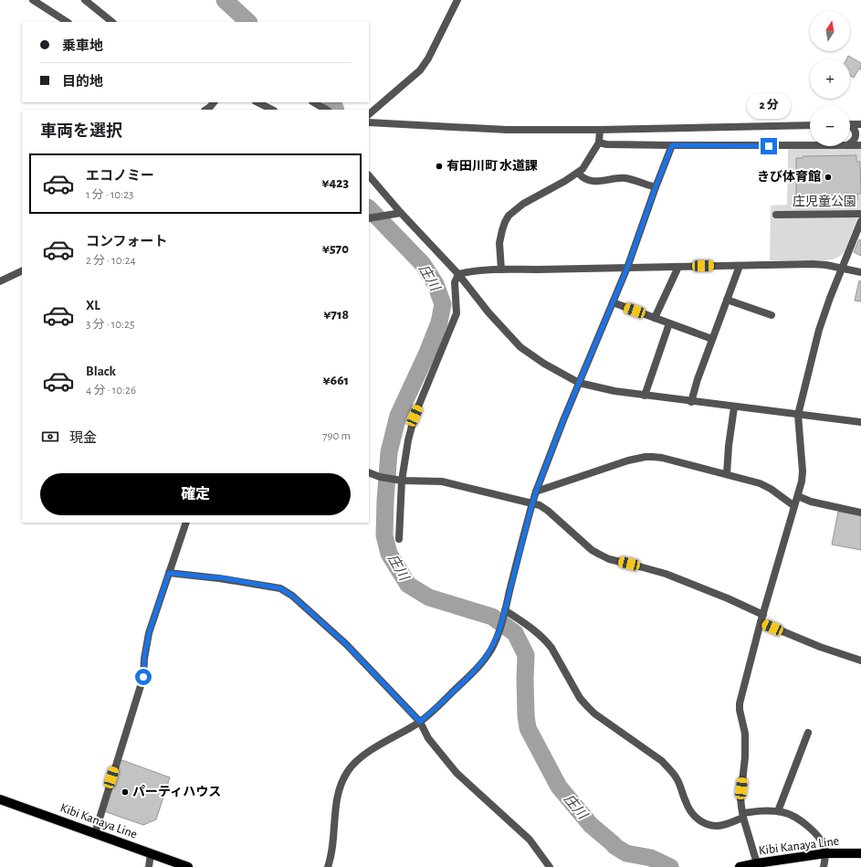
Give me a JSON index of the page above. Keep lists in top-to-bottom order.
{
  "streets": {
    "main road": ["Kibi Kanaya Line"]
  },
  "water": ["庄川"],
  "parks": ["庄児童公園"],
  "places": ["有田川町 水道課", "きび体育館", "パーティハウス"],
  "north": "top",
  "page": {
    "map_buttons": ["+", "−"],
    "banner": ["乗車地", "目的地"],
    "bubble": "2 分",
    "heading": "車両を選択",
    "list": [
      {
        "name": "エコノミー",
        "note": "1 分 · 10:23",
        "value": "¥423"
      },
      {
        "name": "コンフォート",
        "note": "2 分 · 10:24",
        "value": "¥570"
      },
      {
        "name": "XL",
        "note": "3 分 · 10:25",
        "value": "¥718"
      },
      {
        "name": "Black",
        "note": "4 分 · 10:26",
        "value": "¥661"
      }
    ],
    "pay": ["現金", "790 m"],
    "buttons": "確定"
  }
}
